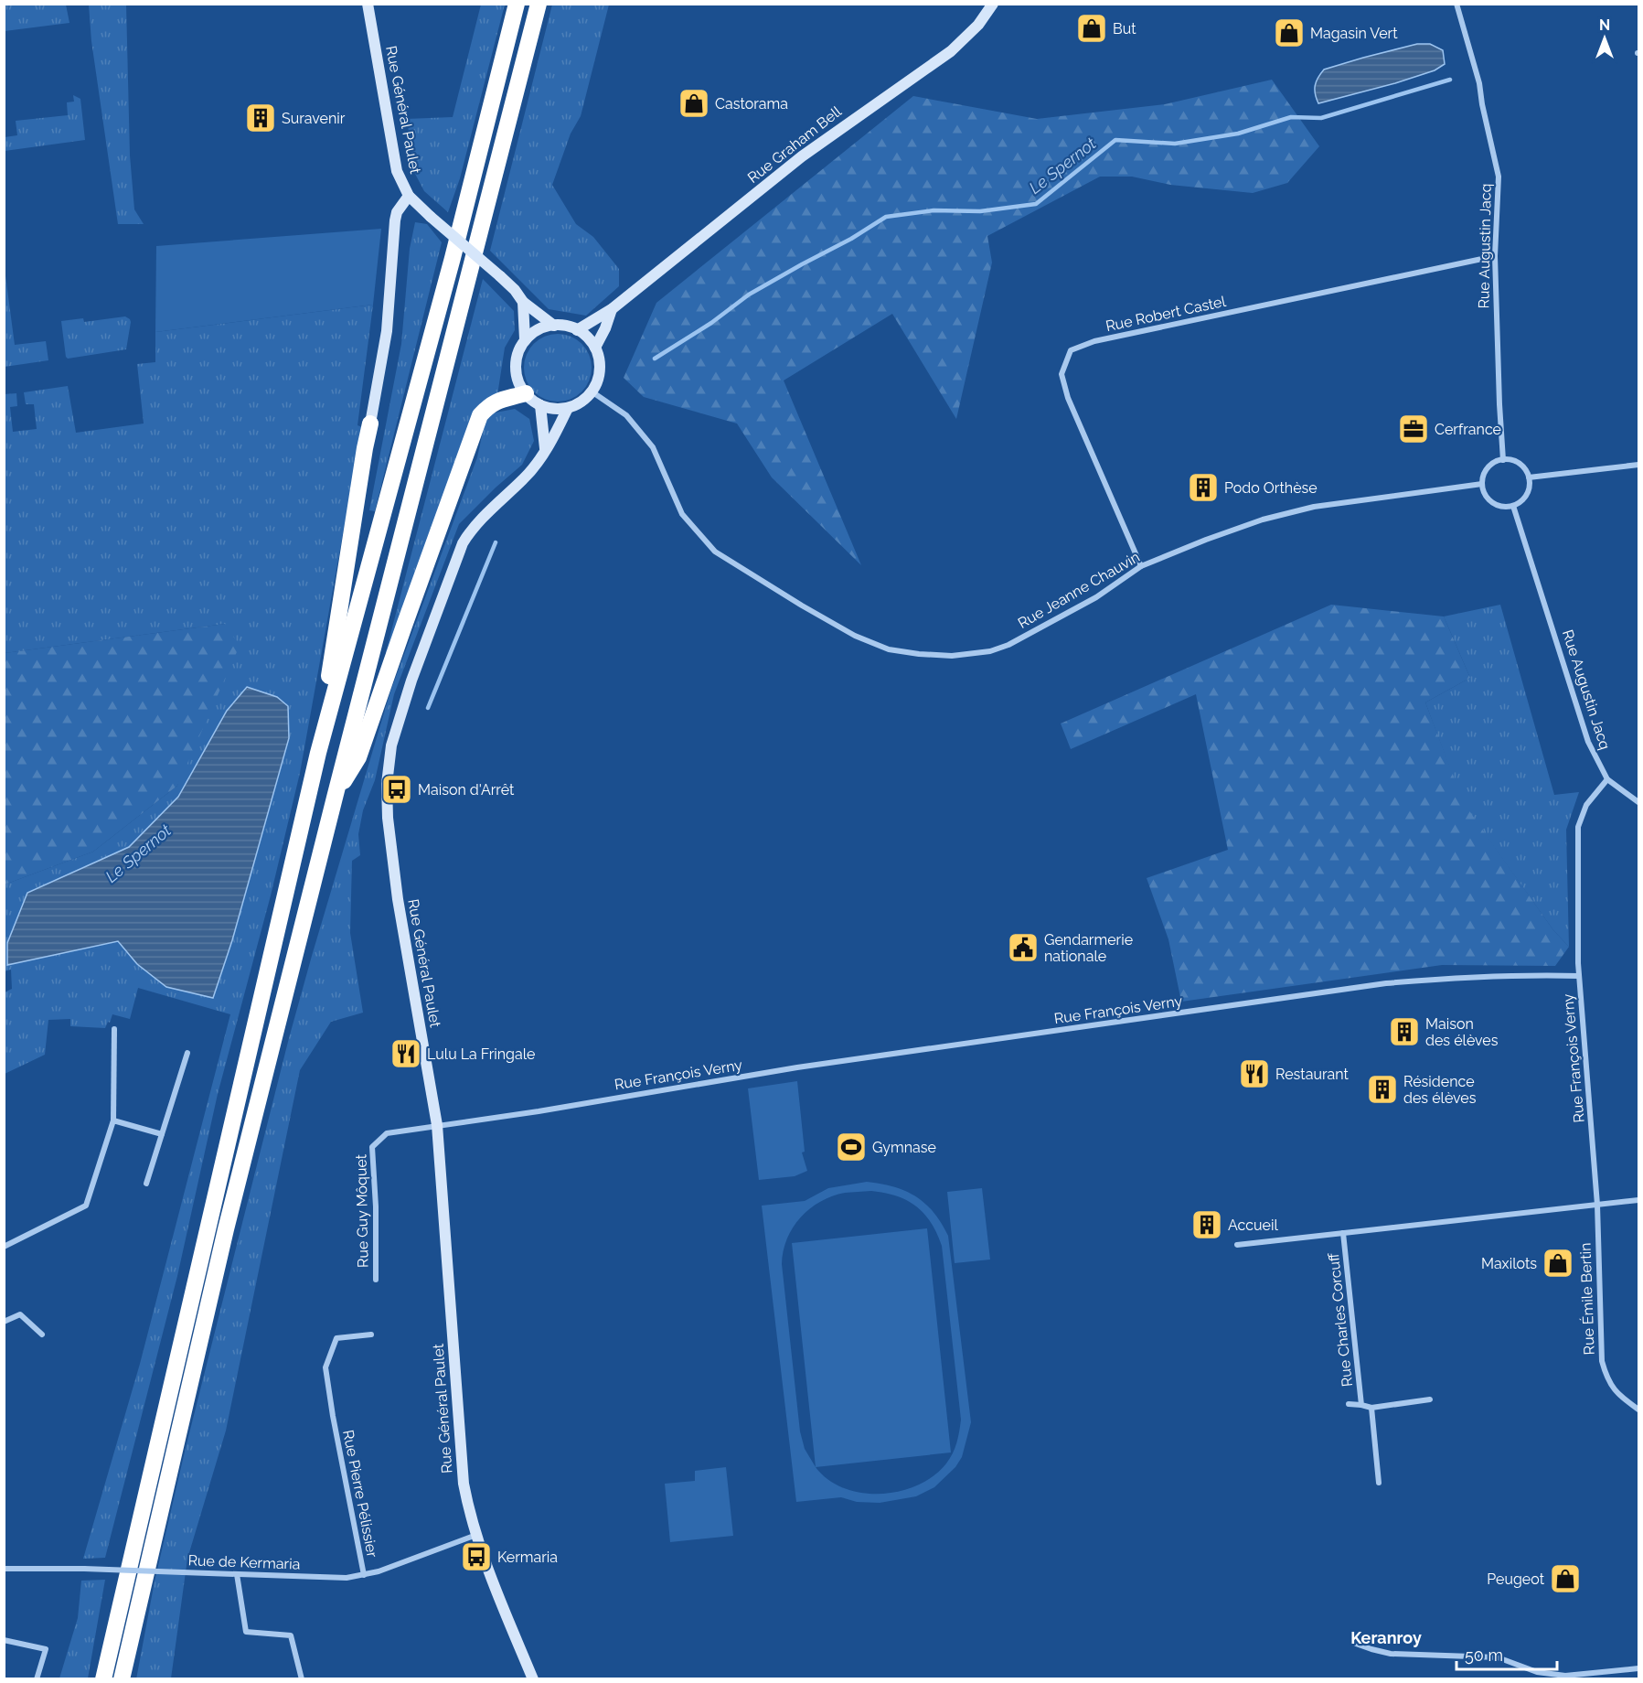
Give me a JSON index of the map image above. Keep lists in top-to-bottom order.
{
  "streets": {
    "street": [
      "Rue Général Paulet",
      "Rue Graham Bell",
      "Rue Augustin Jacq",
      "Rue Robert Castel",
      "Rue Jeanne Chauvin",
      "Rue François Verny",
      "Rue Guy Môquet",
      "Rue Émile Bertin",
      "Rue Charles Corcuff",
      "Rue Pierre Pélissier",
      "Rue de Kermaria"
    ]
  },
  "crossings": [
    ["Rue Général Paulet", "Rue Graham Bell"],
    ["Rue Général Paulet", "Rue Jeanne Chauvin"],
    ["Rue Général Paulet", "Rue François Verny"],
    ["Rue Général Paulet", "Rue Guy Môquet"],
    ["Rue Général Paulet", "Rue de Kermaria"],
    ["Rue Graham Bell", "Rue Jeanne Chauvin"],
    ["Rue Augustin Jacq", "Rue Robert Castel"],
    ["Rue Augustin Jacq", "Rue Jeanne Chauvin"],
    ["Rue Robert Castel", "Rue Jeanne Chauvin"],
    ["Rue François Verny", "Rue Guy Môquet"],
    ["Rue François Verny", "Rue Émile Bertin"],
    ["Rue Pierre Pélissier", "Rue de Kermaria"]
  ],
  "districts": ["Keranroy"],
  "water": ["Le Spernot"],
  "places": {
    "shop": [
      "But",
      "Magasin Vert",
      "Castorama",
      "Maxilots",
      "Peugeot"
    ],
    "building": [
      "Suravenir",
      "Podo Orthèse",
      "Maison des élèves",
      "Résidence des élèves",
      "Accueil"
    ],
    "office": ["Cerfrance"],
    "bus stop": ["Maison d'Arrêt", "Kermaria"],
    "public building": ["Gendarmerie nationale"],
    "restaurant": ["Lulu La Fringale", "Restaurant"],
    "sports": ["Gymnase"]
  },
  "scale_bar": "50 m",
  "north": "top"
}
